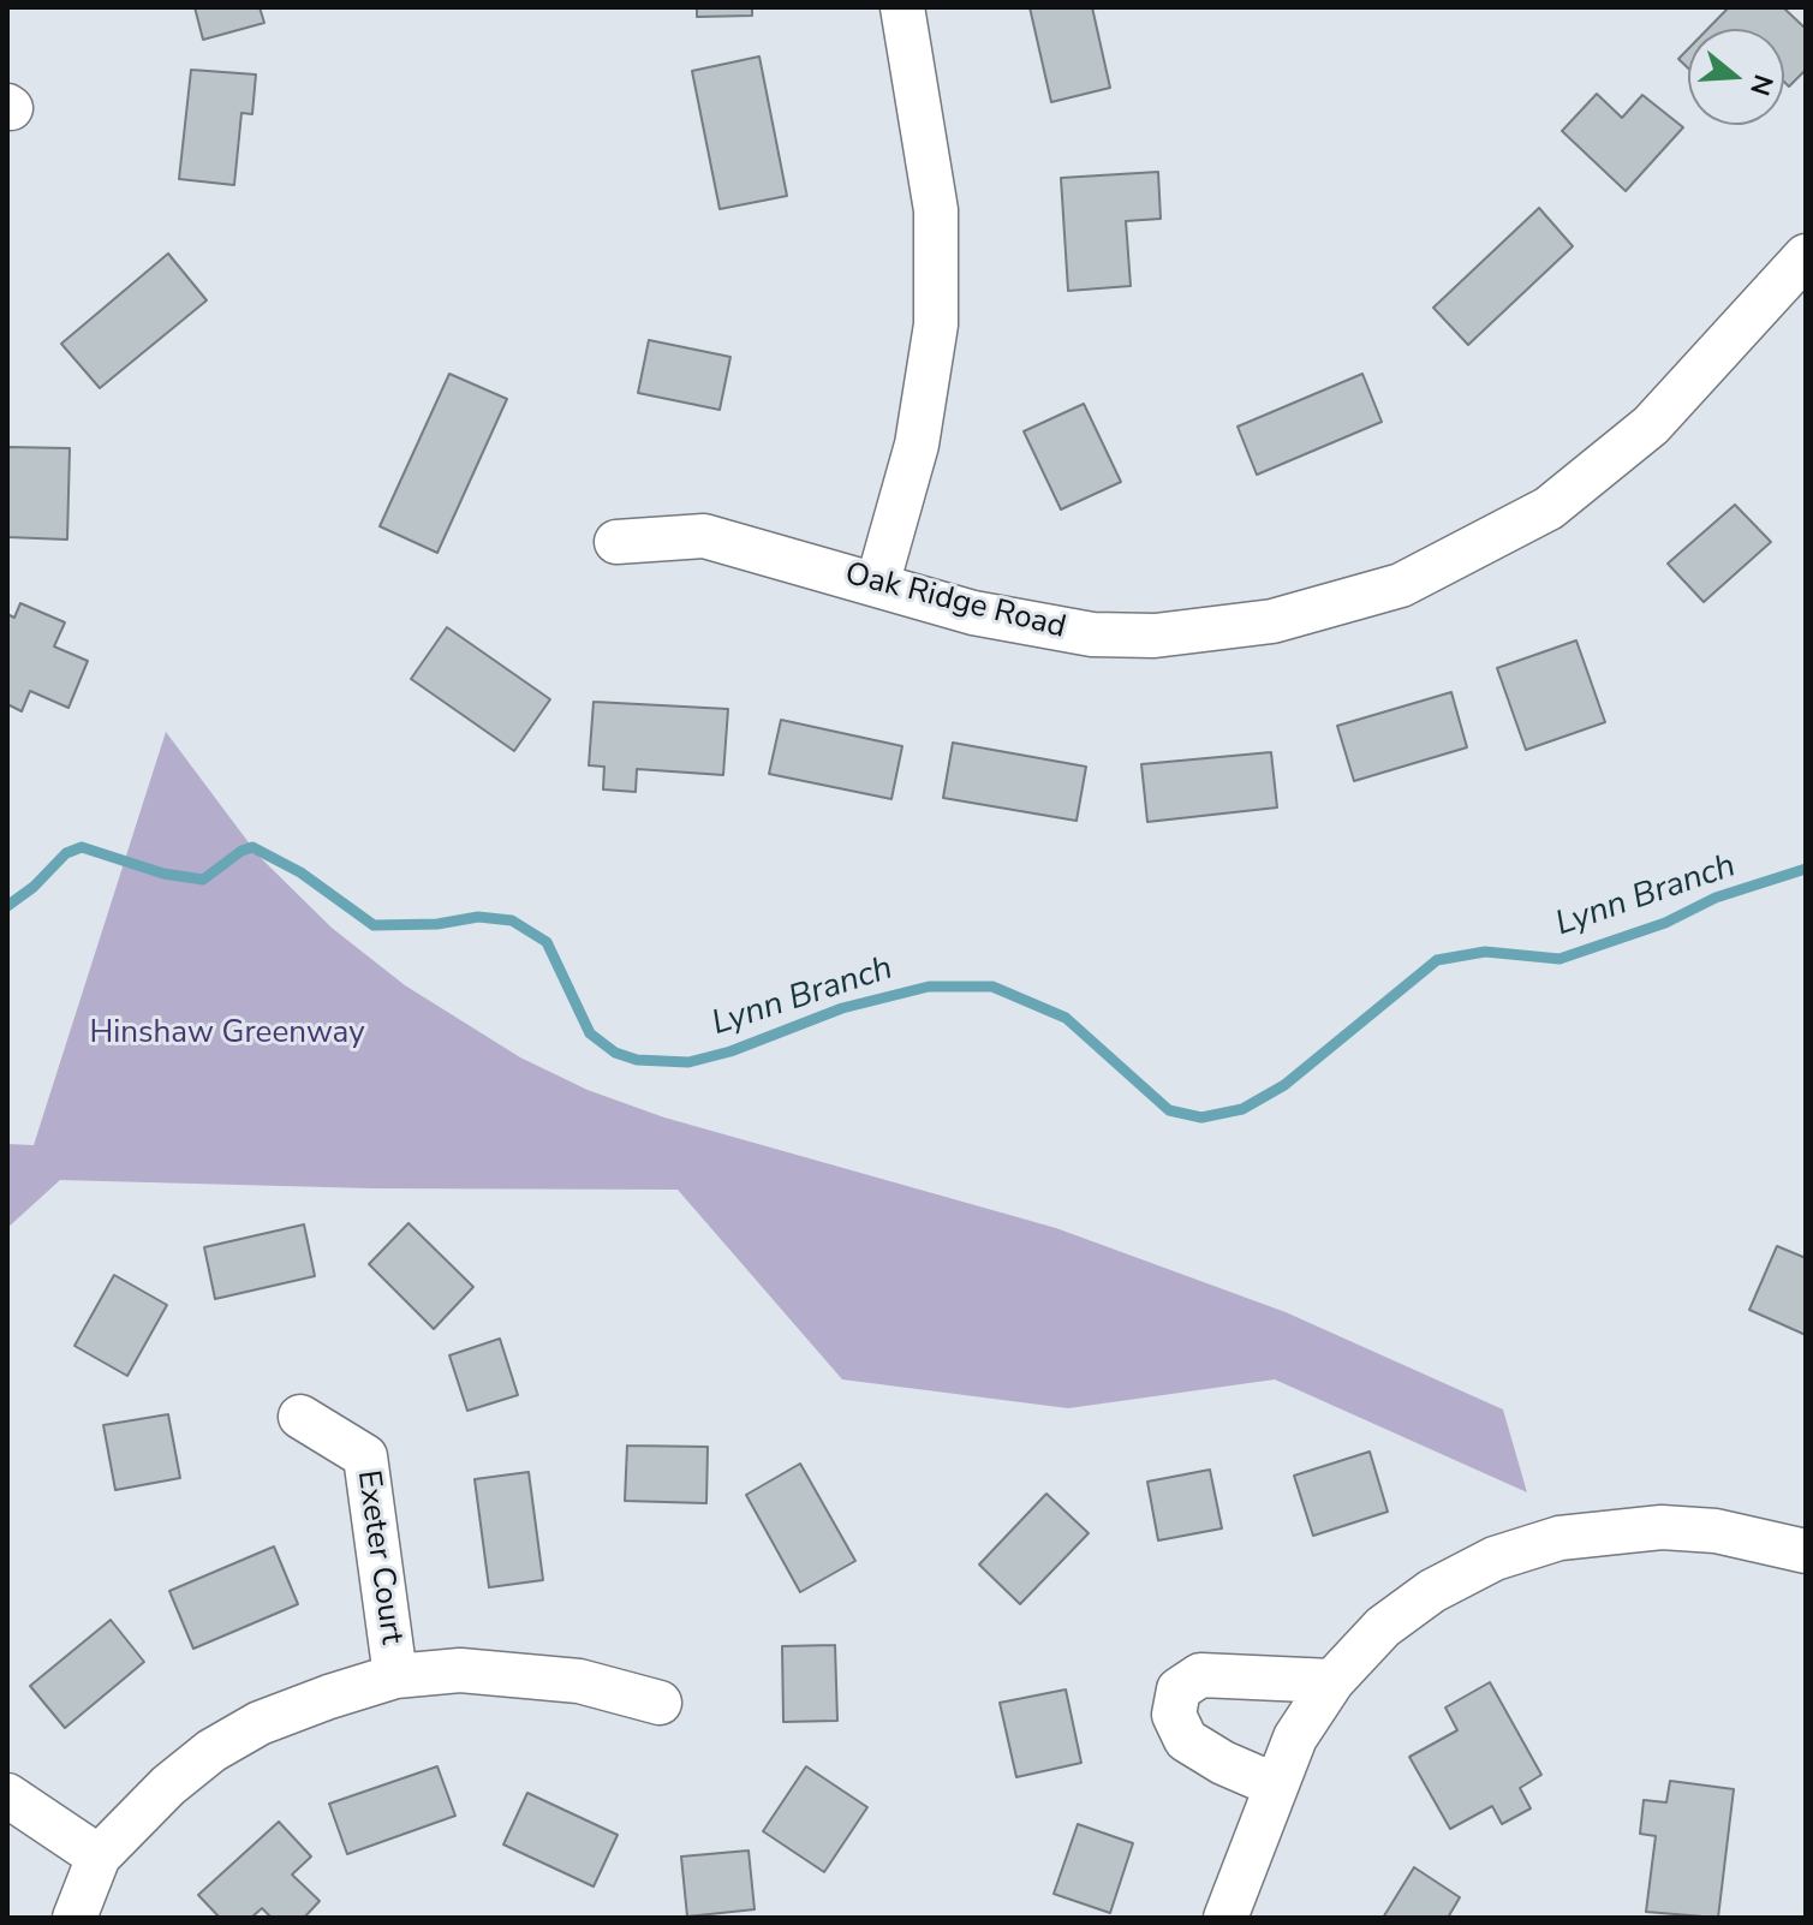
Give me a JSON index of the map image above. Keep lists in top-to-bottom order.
{
  "streets": {
    "street": ["Oak Ridge Road", "Exeter Court"]
  },
  "water": ["Lynn Branch"],
  "parks": ["Hinshaw Greenway"],
  "north": "right"
}
